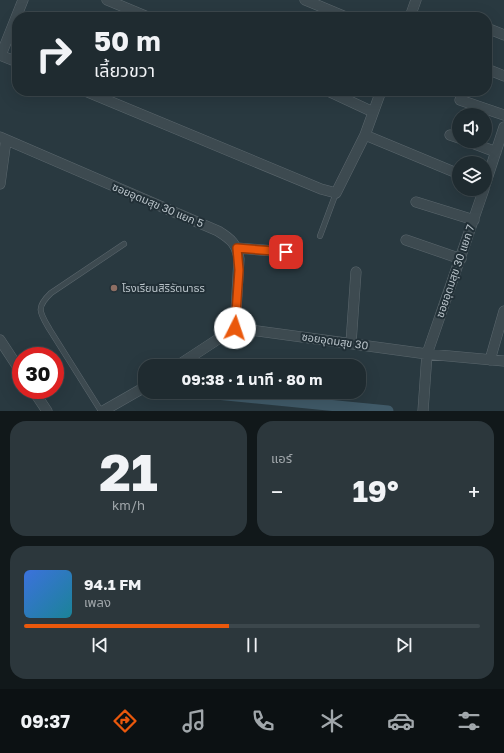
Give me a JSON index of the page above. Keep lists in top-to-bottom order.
{
  "streets": {
    "street": ["ซอยอุดมสุข 30 แยก 5", "ซอยอุดมสุข 30 แยก 7", "ซอยอุดมสุข 30"]
  },
  "crossings": [
    ["ซอยอุดมสุข 30 แยก 7", "ซอยอุดมสุข 30"]
  ],
  "places": ["โรงเรียนสิริรัตนาธร"],
  "page": {
    "turn": ["50 m", "เลี้ยวขวา"],
    "limit": "30",
    "trip": "09:38 · 1 นาที · 80 m",
    "tile": [
      ["21", "km/h"],
      "แอร์"
    ],
    "heat": ["−", "19°", "+"],
    "song": ["94.1 FM", "เพลง"],
    "tabs": "09:37"
  }
}
